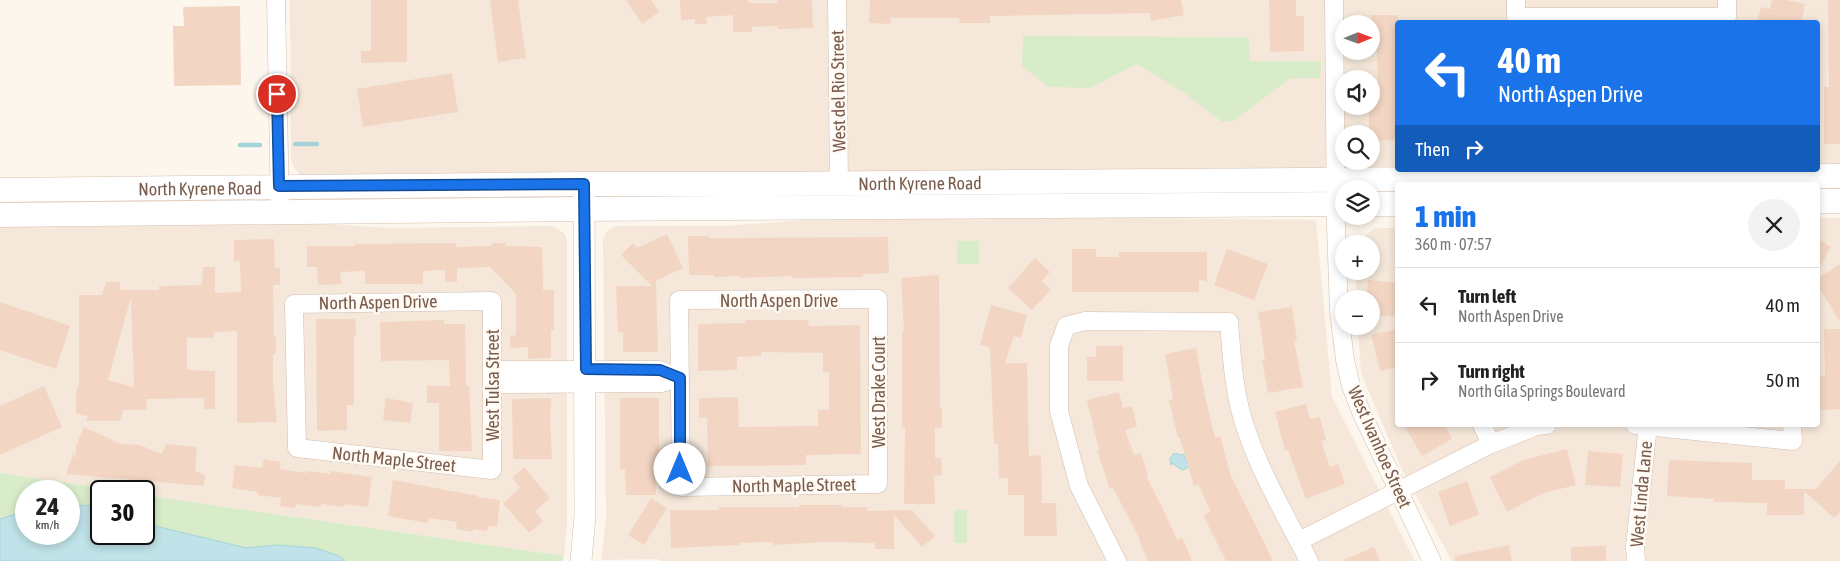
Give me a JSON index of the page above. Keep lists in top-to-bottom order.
{
  "streets": {
    "main road": ["North Kyrene Road"],
    "street": [
      "West del Rio Street",
      "North Aspen Drive",
      "West Tulsa Street",
      "West Drake Court",
      "West Ivanhoe Street",
      "North Maple Street",
      "West Linda Lane"
    ]
  },
  "crossings": [
    ["West del Rio Street", "North Kyrene Road"],
    ["North Kyrene Road", "West Ivanhoe Street"],
    ["North Aspen Drive", "West Tulsa Street"],
    ["North Aspen Drive", "West Drake Court"],
    ["North Aspen Drive", "North Maple Street"],
    ["West Tulsa Street", "North Maple Street"],
    ["West Drake Court", "North Maple Street"]
  ],
  "north": "right",
  "page": {
    "map_buttons": ["+", "−"],
    "turn": ["40 m", "North Aspen Drive"],
    "then": "Then",
    "heading": ["1 min", "360 m · 07:57"],
    "list": [
      {
        "name": "Turn left",
        "note": "North Aspen Drive",
        "value": "40 m"
      },
      {
        "name": "Turn right",
        "note": "North Gila Springs Boulevard",
        "value": "50 m"
      }
    ],
    "speed": "24 km/h",
    "limit": "30"
  }
}
